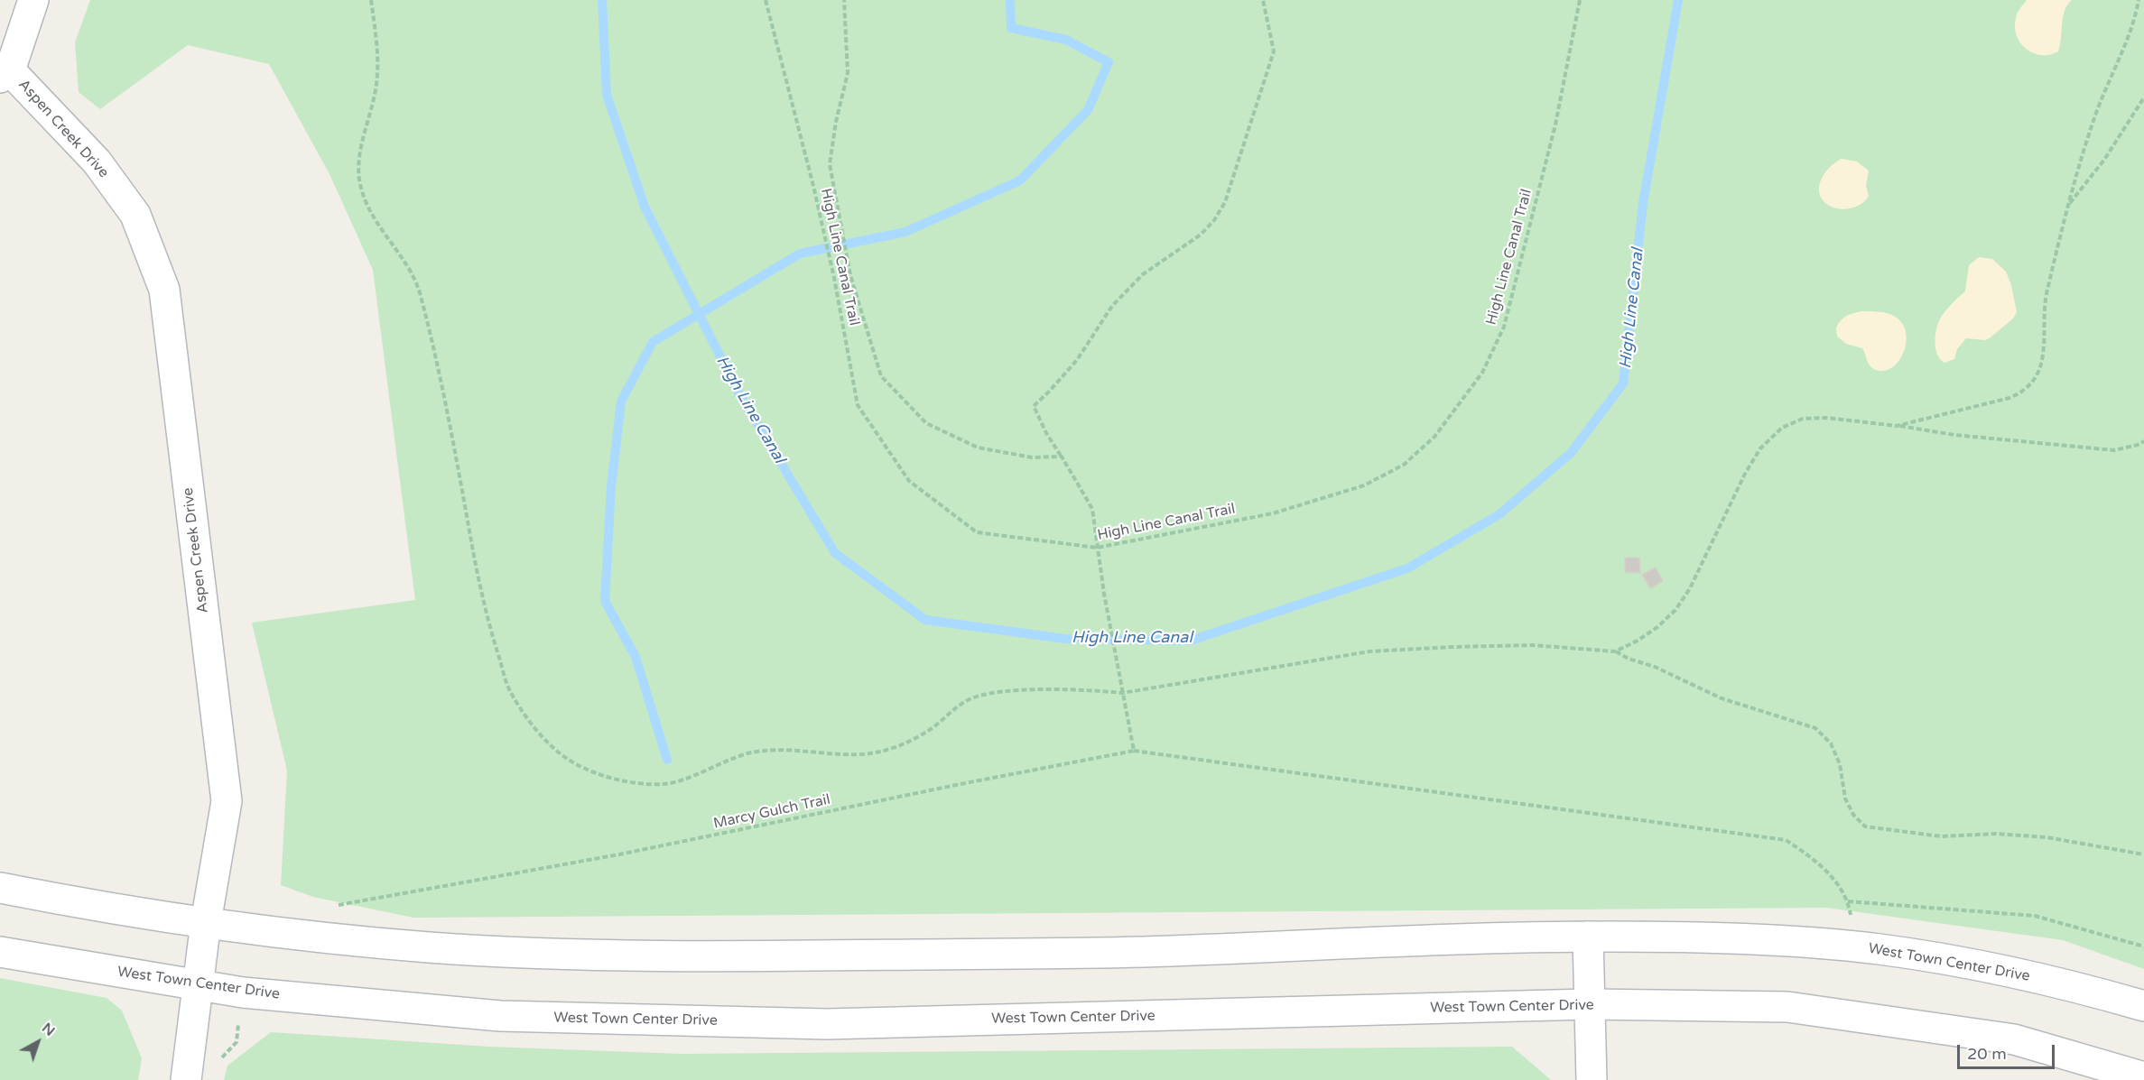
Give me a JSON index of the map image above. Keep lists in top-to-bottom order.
{
  "streets": {
    "street": ["Aspen Creek Drive", "West Town Center Drive"],
    "path": ["High Line Canal Trail", "Marcy Gulch Trail"]
  },
  "crossings": [
    ["Aspen Creek Drive", "West Town Center Drive"]
  ],
  "water": ["High Line Canal"],
  "scale_bar": "20 m",
  "north": "top right"
}
